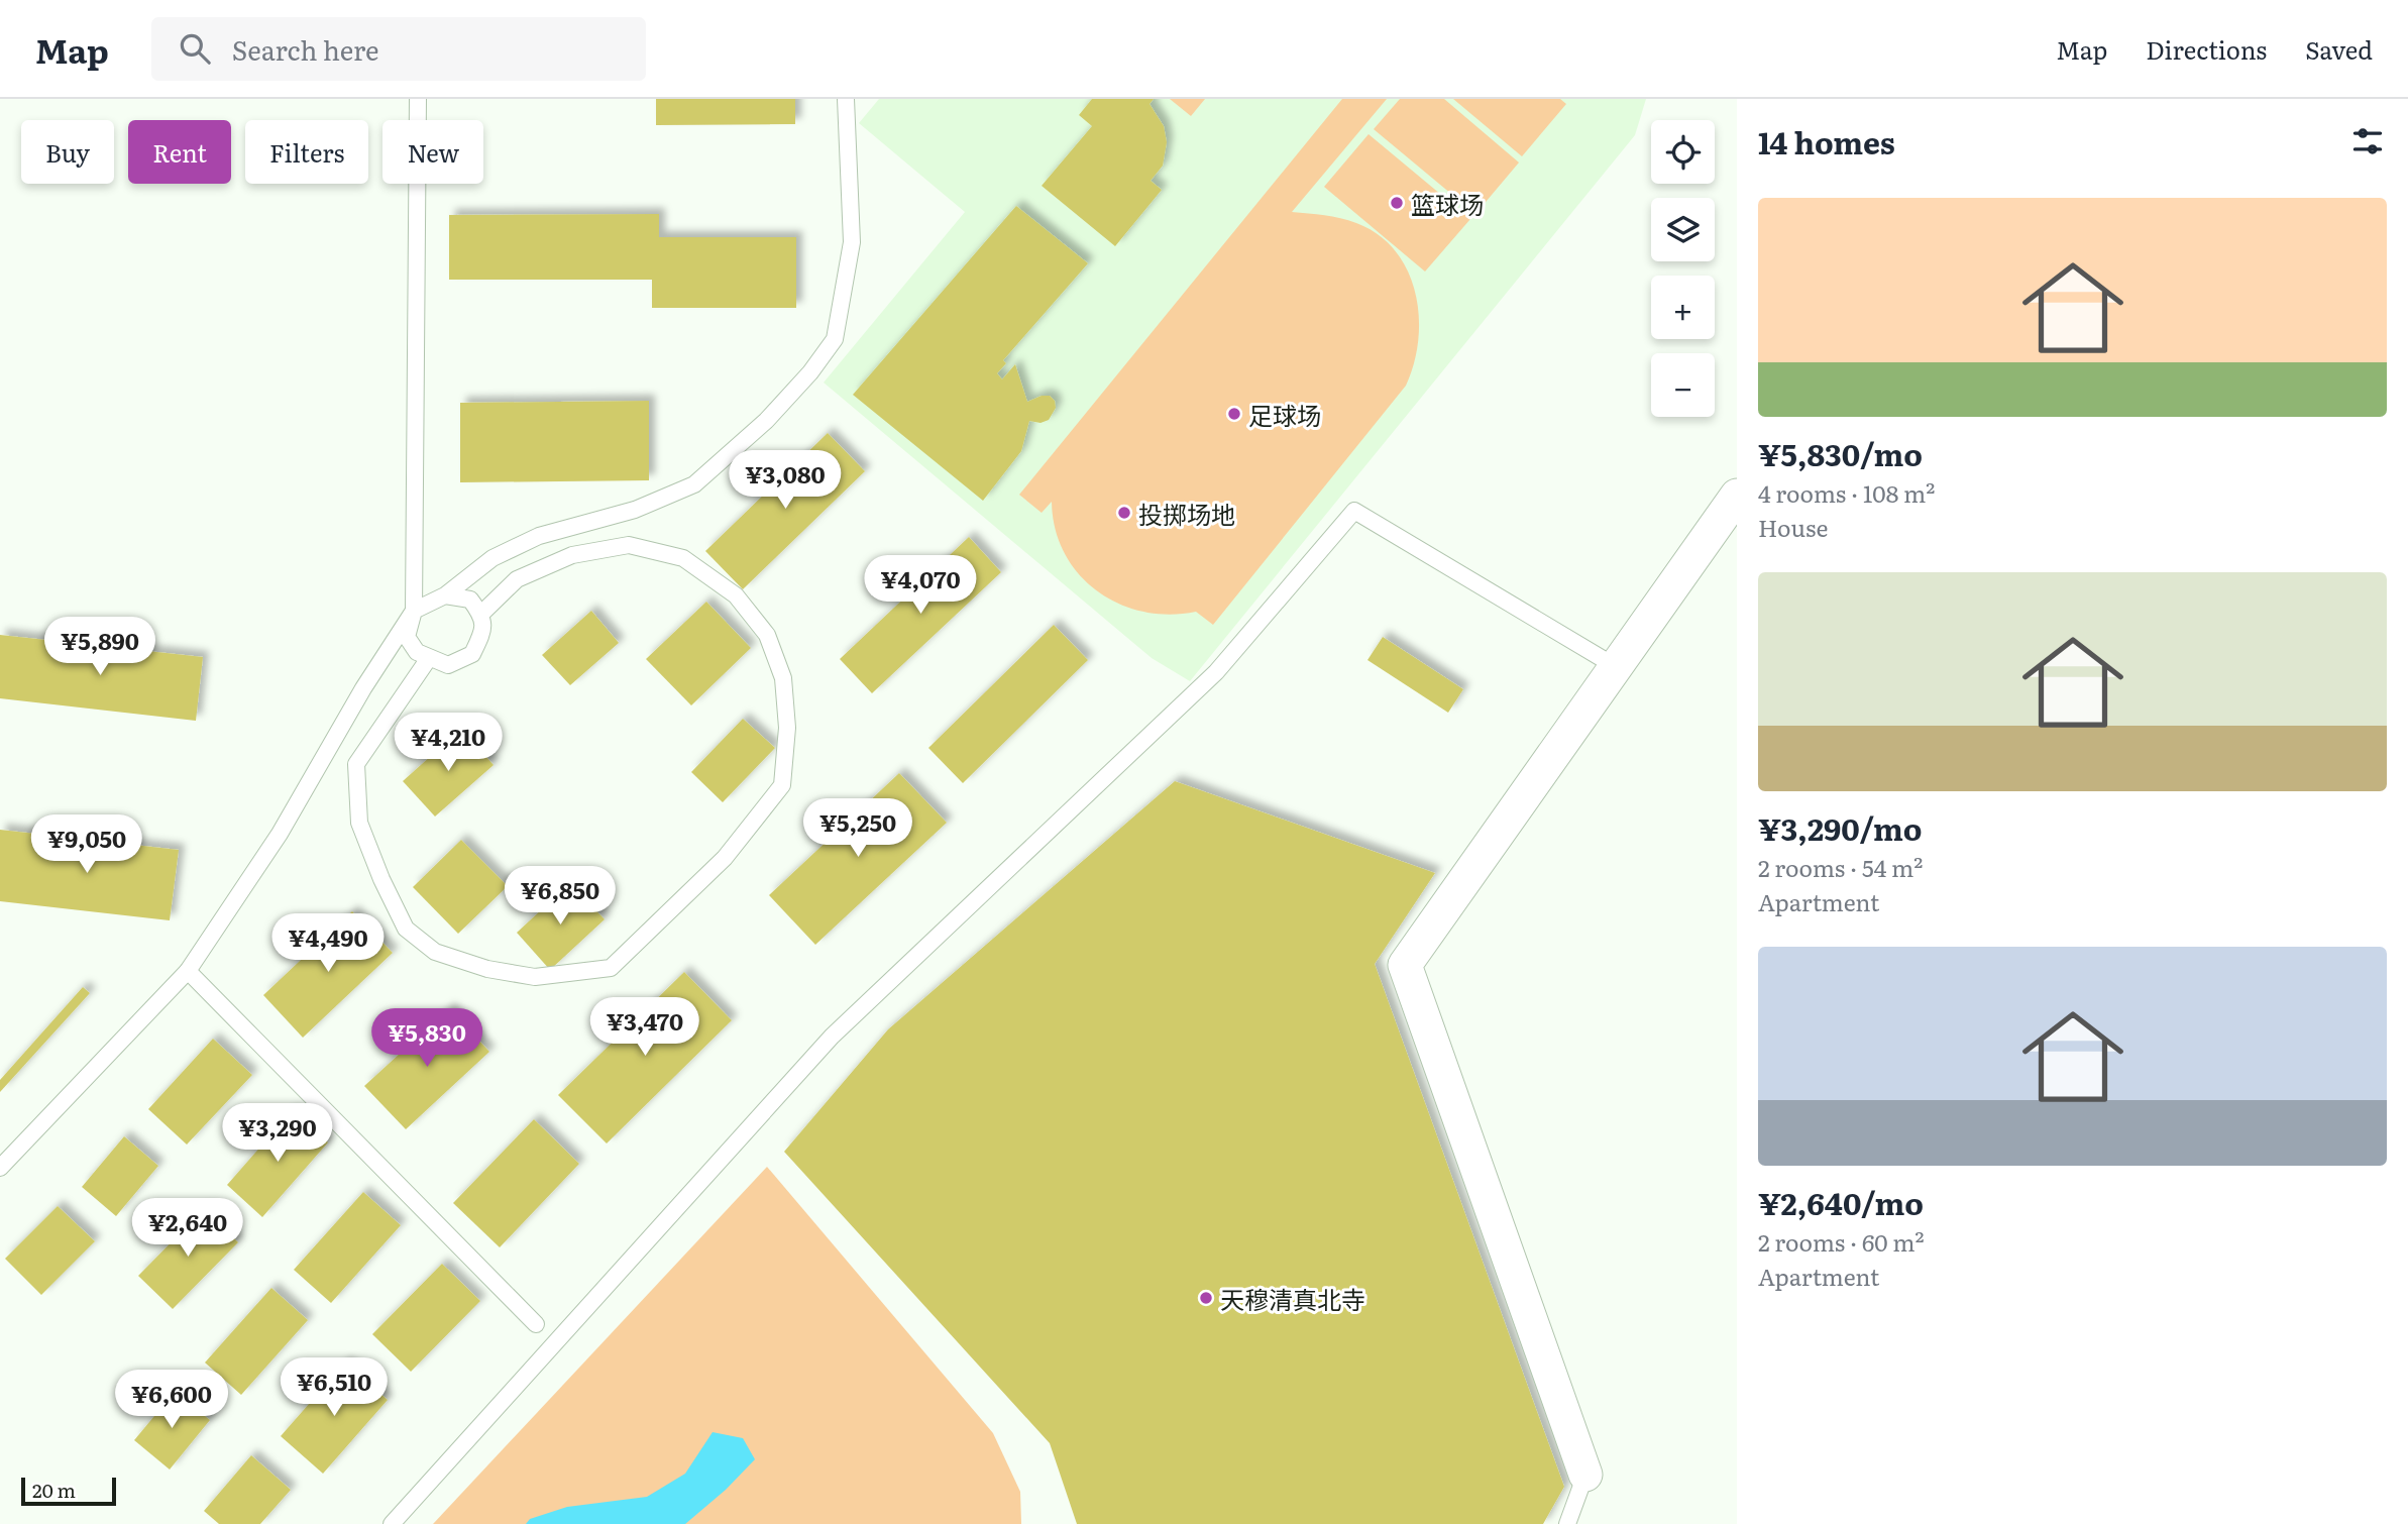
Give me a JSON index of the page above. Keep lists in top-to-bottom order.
{
  "places": [
    "篮球场",
    "足球场",
    "投掷场地",
    "天穆清真北寺"
  ],
  "scale_bar": "20 m",
  "page": {
    "header": "Map",
    "search": "Search here",
    "nav": ["Map", "Directions", "Saved"],
    "heading": "14 homes",
    "map_buttons": ["+", "−"],
    "chip": [
      "Buy",
      "Rent",
      "Filters",
      "New"
    ],
    "list": [
      {
        "name": "¥5,830/mo",
        "note": "4 rooms · 108 m² · House"
      },
      {
        "name": "¥3,290/mo",
        "note": "2 rooms · 54 m² · Apartment"
      },
      {
        "name": "¥2,640/mo",
        "note": "2 rooms · 60 m² · Apartment"
      }
    ],
    "price": [
      "¥3,080",
      "¥4,070",
      "¥5,890",
      "¥4,210",
      "¥5,250",
      "¥9,050",
      "¥6,850",
      "¥4,490",
      "¥3,470",
      "¥5,830",
      "¥3,290",
      "¥2,640",
      "¥6,510",
      "¥6,600"
    ],
    "scale": "20 m"
  }
}
